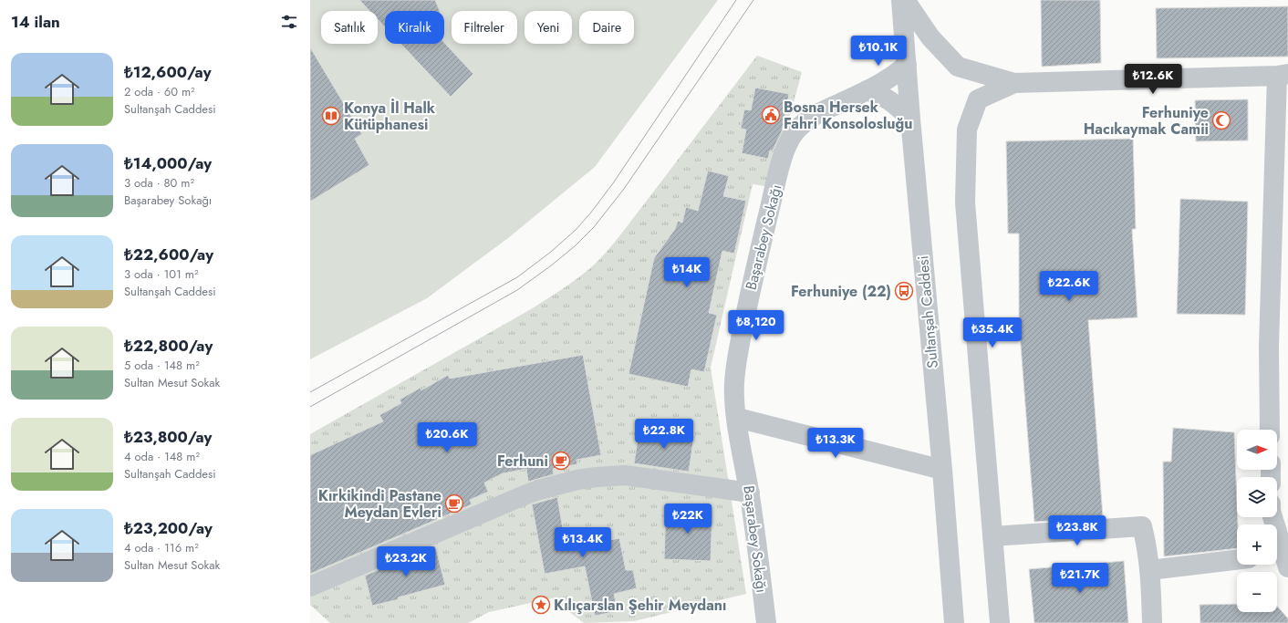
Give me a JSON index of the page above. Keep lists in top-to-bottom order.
{
  "streets": {
    "street": ["Başarabey Sokağı", "Sultanşah Caddesi"]
  },
  "crossings": [
    ["Başarabey Sokağı", "Sultanşah Caddesi"]
  ],
  "places": {
    "public building": ["Bosna Hersek Fahri Konsolosluğu"],
    "library": ["Konya İl Halk Kütüphanesi"],
    "mosque": ["Ferhuniye Hacıkaymak Camii"],
    "bus stop": ["Ferhuniye (22)"],
    "cafe": ["Ferhuni", "Kırkikindi Pastane Meydan Evleri"],
    "place": ["Kılıçarslan Şehir Meydanı"]
  },
  "north": "right",
  "page": {
    "heading": "14 ilan",
    "chip": [
      "Satılık",
      "Kiralık",
      "Filtreler",
      "Yeni",
      "Daire"
    ],
    "price": [
      "₺10.1K",
      "₺12.6K",
      "₺14K",
      "₺22.6K",
      "₺8,120",
      "₺35.4K",
      "₺22.8K",
      "₺20.6K",
      "₺13.3K",
      "₺22K",
      "₺23.8K",
      "₺13.4K",
      "₺23.2K",
      "₺21.7K"
    ],
    "list": [
      {
        "name": "₺12,600/ay",
        "note": "2 oda · 60 m² · Sultanşah Caddesi"
      },
      {
        "name": "₺14,000/ay",
        "note": "3 oda · 80 m² · Başarabey Sokağı"
      },
      {
        "name": "₺22,600/ay",
        "note": "3 oda · 101 m² · Sultanşah Caddesi"
      },
      {
        "name": "₺22,800/ay",
        "note": "5 oda · 148 m² · Sultan Mesut Sokak"
      },
      {
        "name": "₺23,800/ay",
        "note": "4 oda · 148 m² · Sultanşah Caddesi"
      },
      {
        "name": "₺23,200/ay",
        "note": "4 oda · 116 m² · Sultan Mesut Sokak"
      }
    ],
    "map_buttons": ["+", "−"]
  }
}
